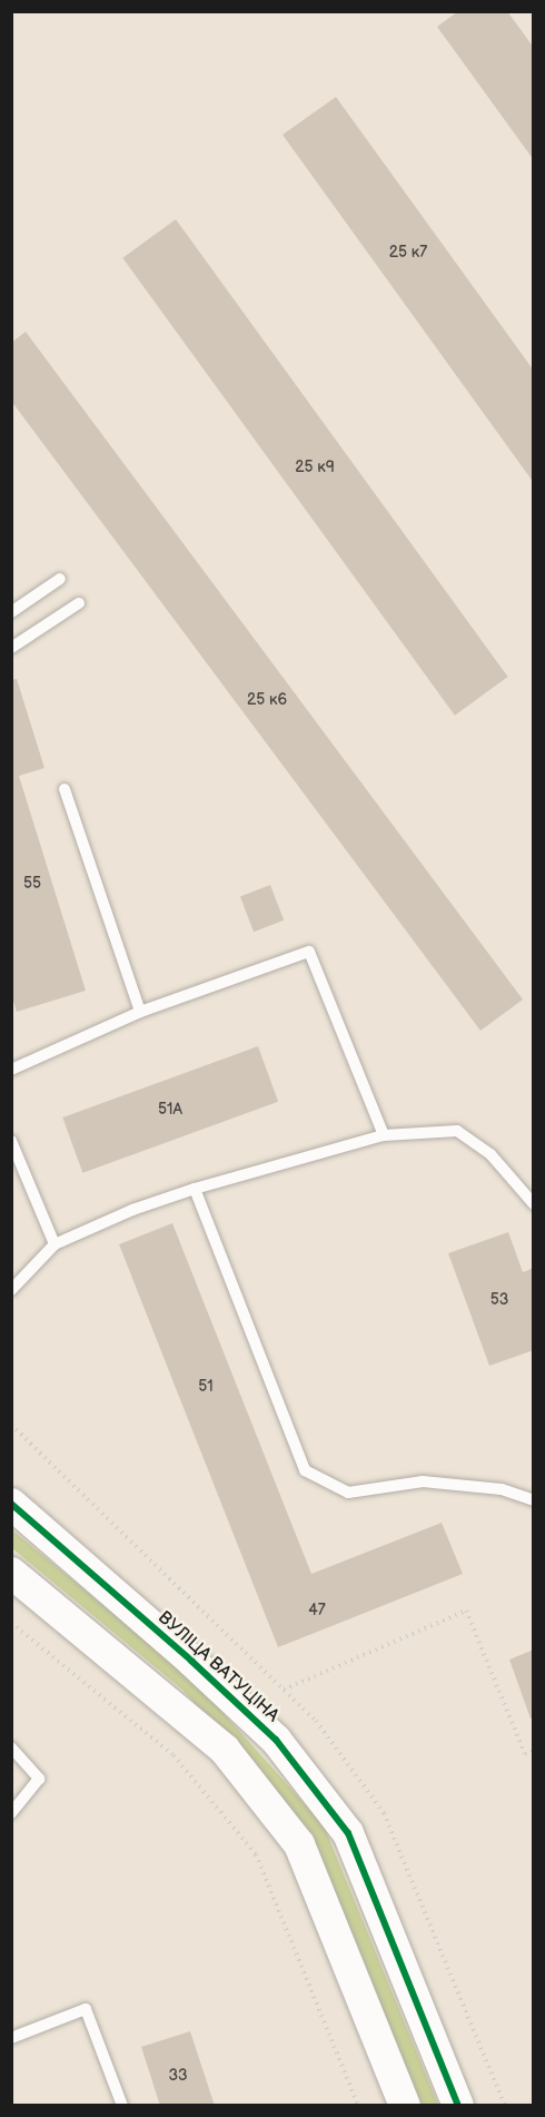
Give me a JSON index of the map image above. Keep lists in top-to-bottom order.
{
  "streets": {
    "street": ["ВУЛІЦА ВАТУЦІНА"]
  },
  "house_numbers": [
    "25 к7",
    "25 к9",
    "25 к6",
    "55",
    "51А",
    "53",
    "51",
    "47",
    "33"
  ]
}
